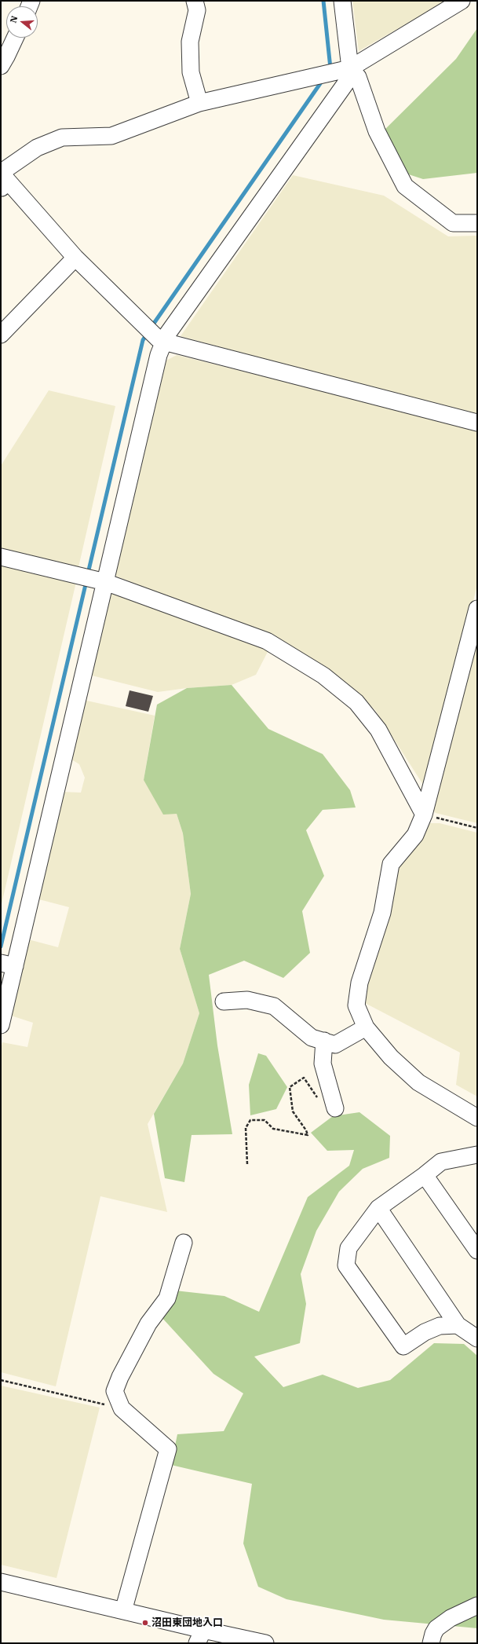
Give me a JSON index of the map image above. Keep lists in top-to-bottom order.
{
  "places": ["沼田東団地入口"],
  "north": "left"
}
